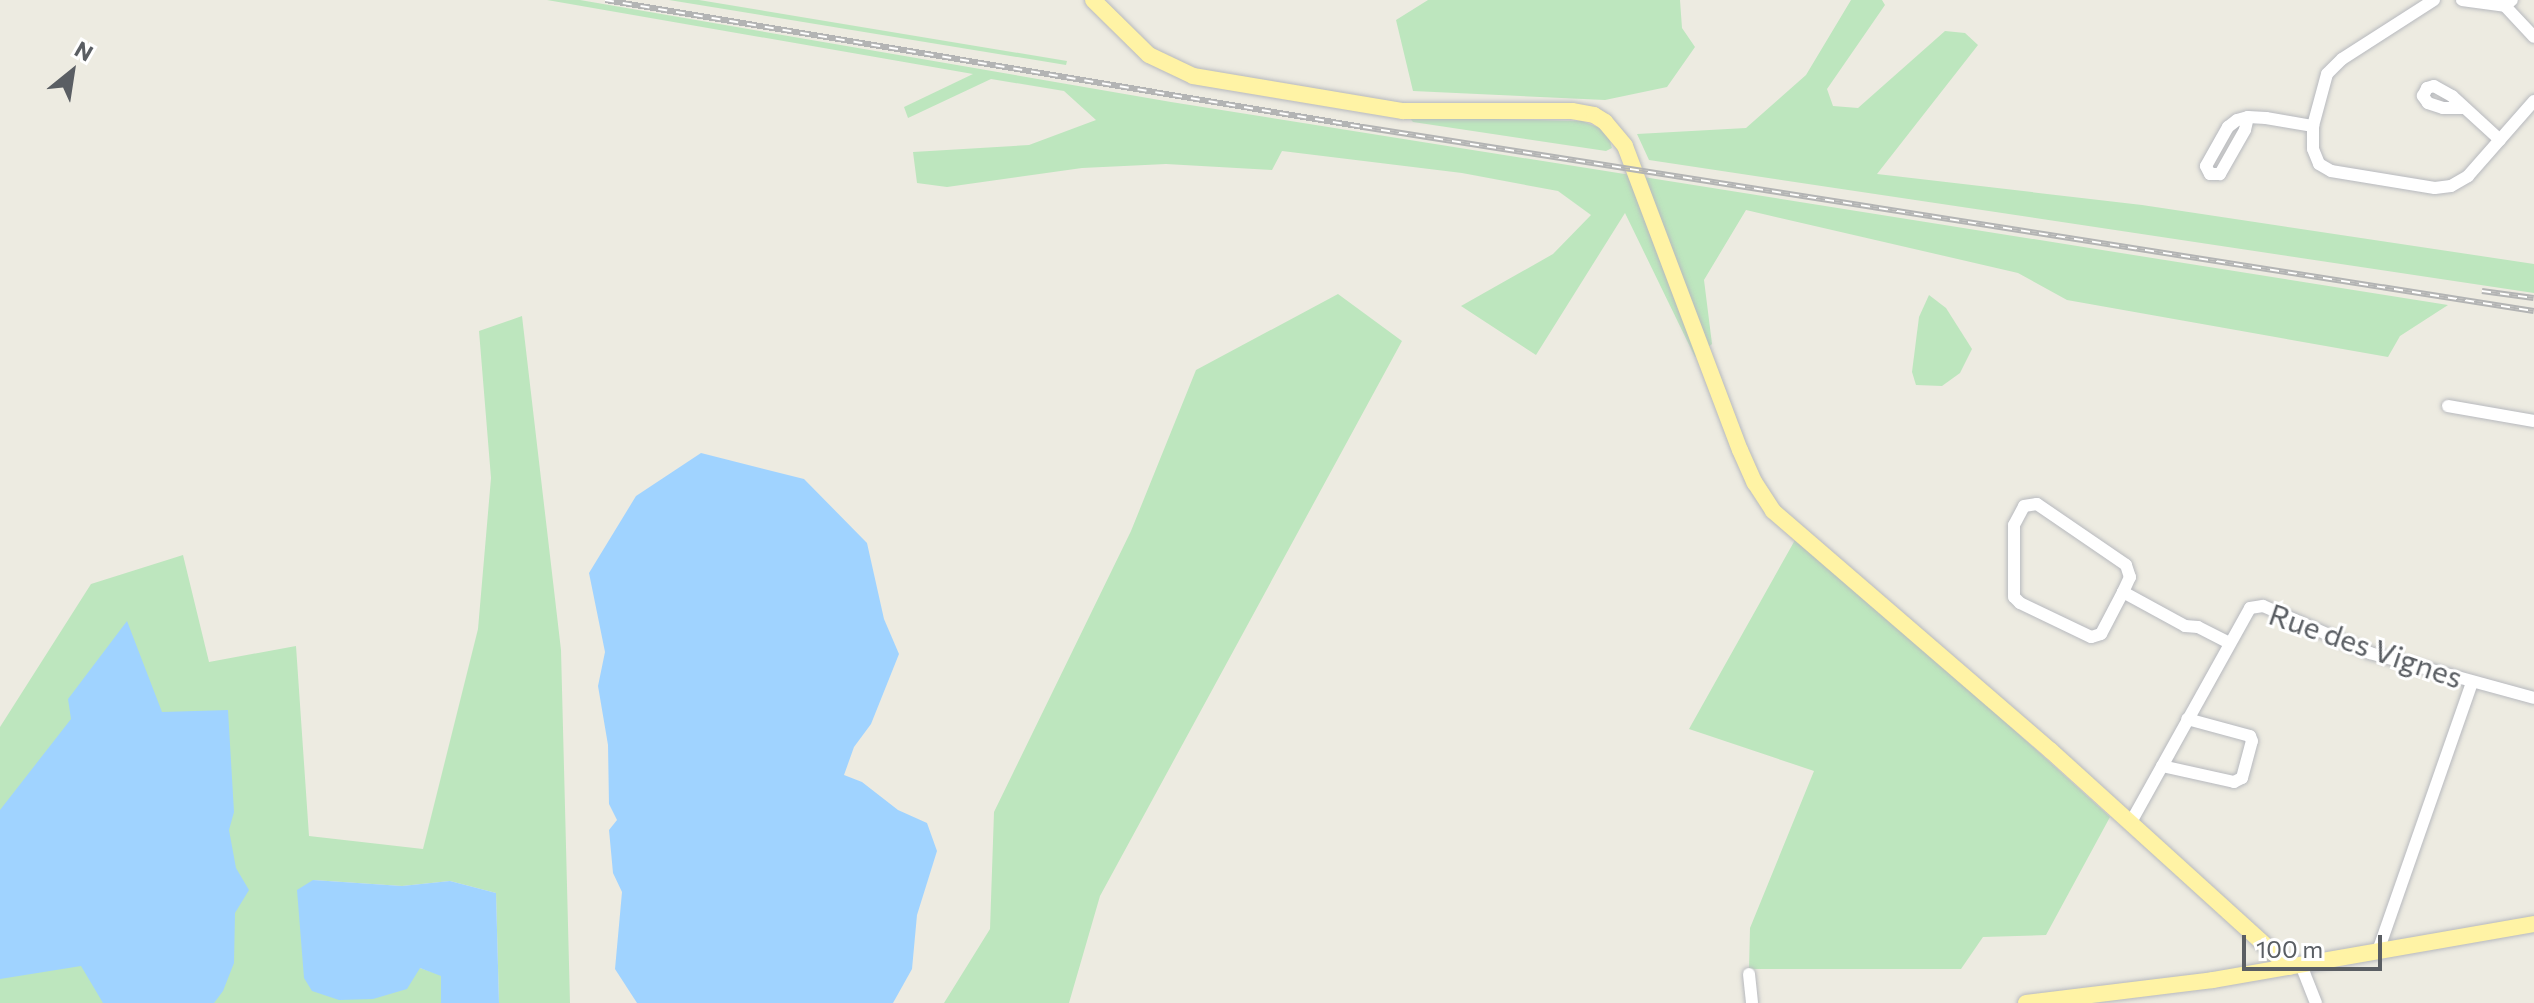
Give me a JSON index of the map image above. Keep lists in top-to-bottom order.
{
  "streets": {
    "street": ["Rue des Vignes"]
  },
  "scale_bar": "100 m",
  "north": "top right"
}
